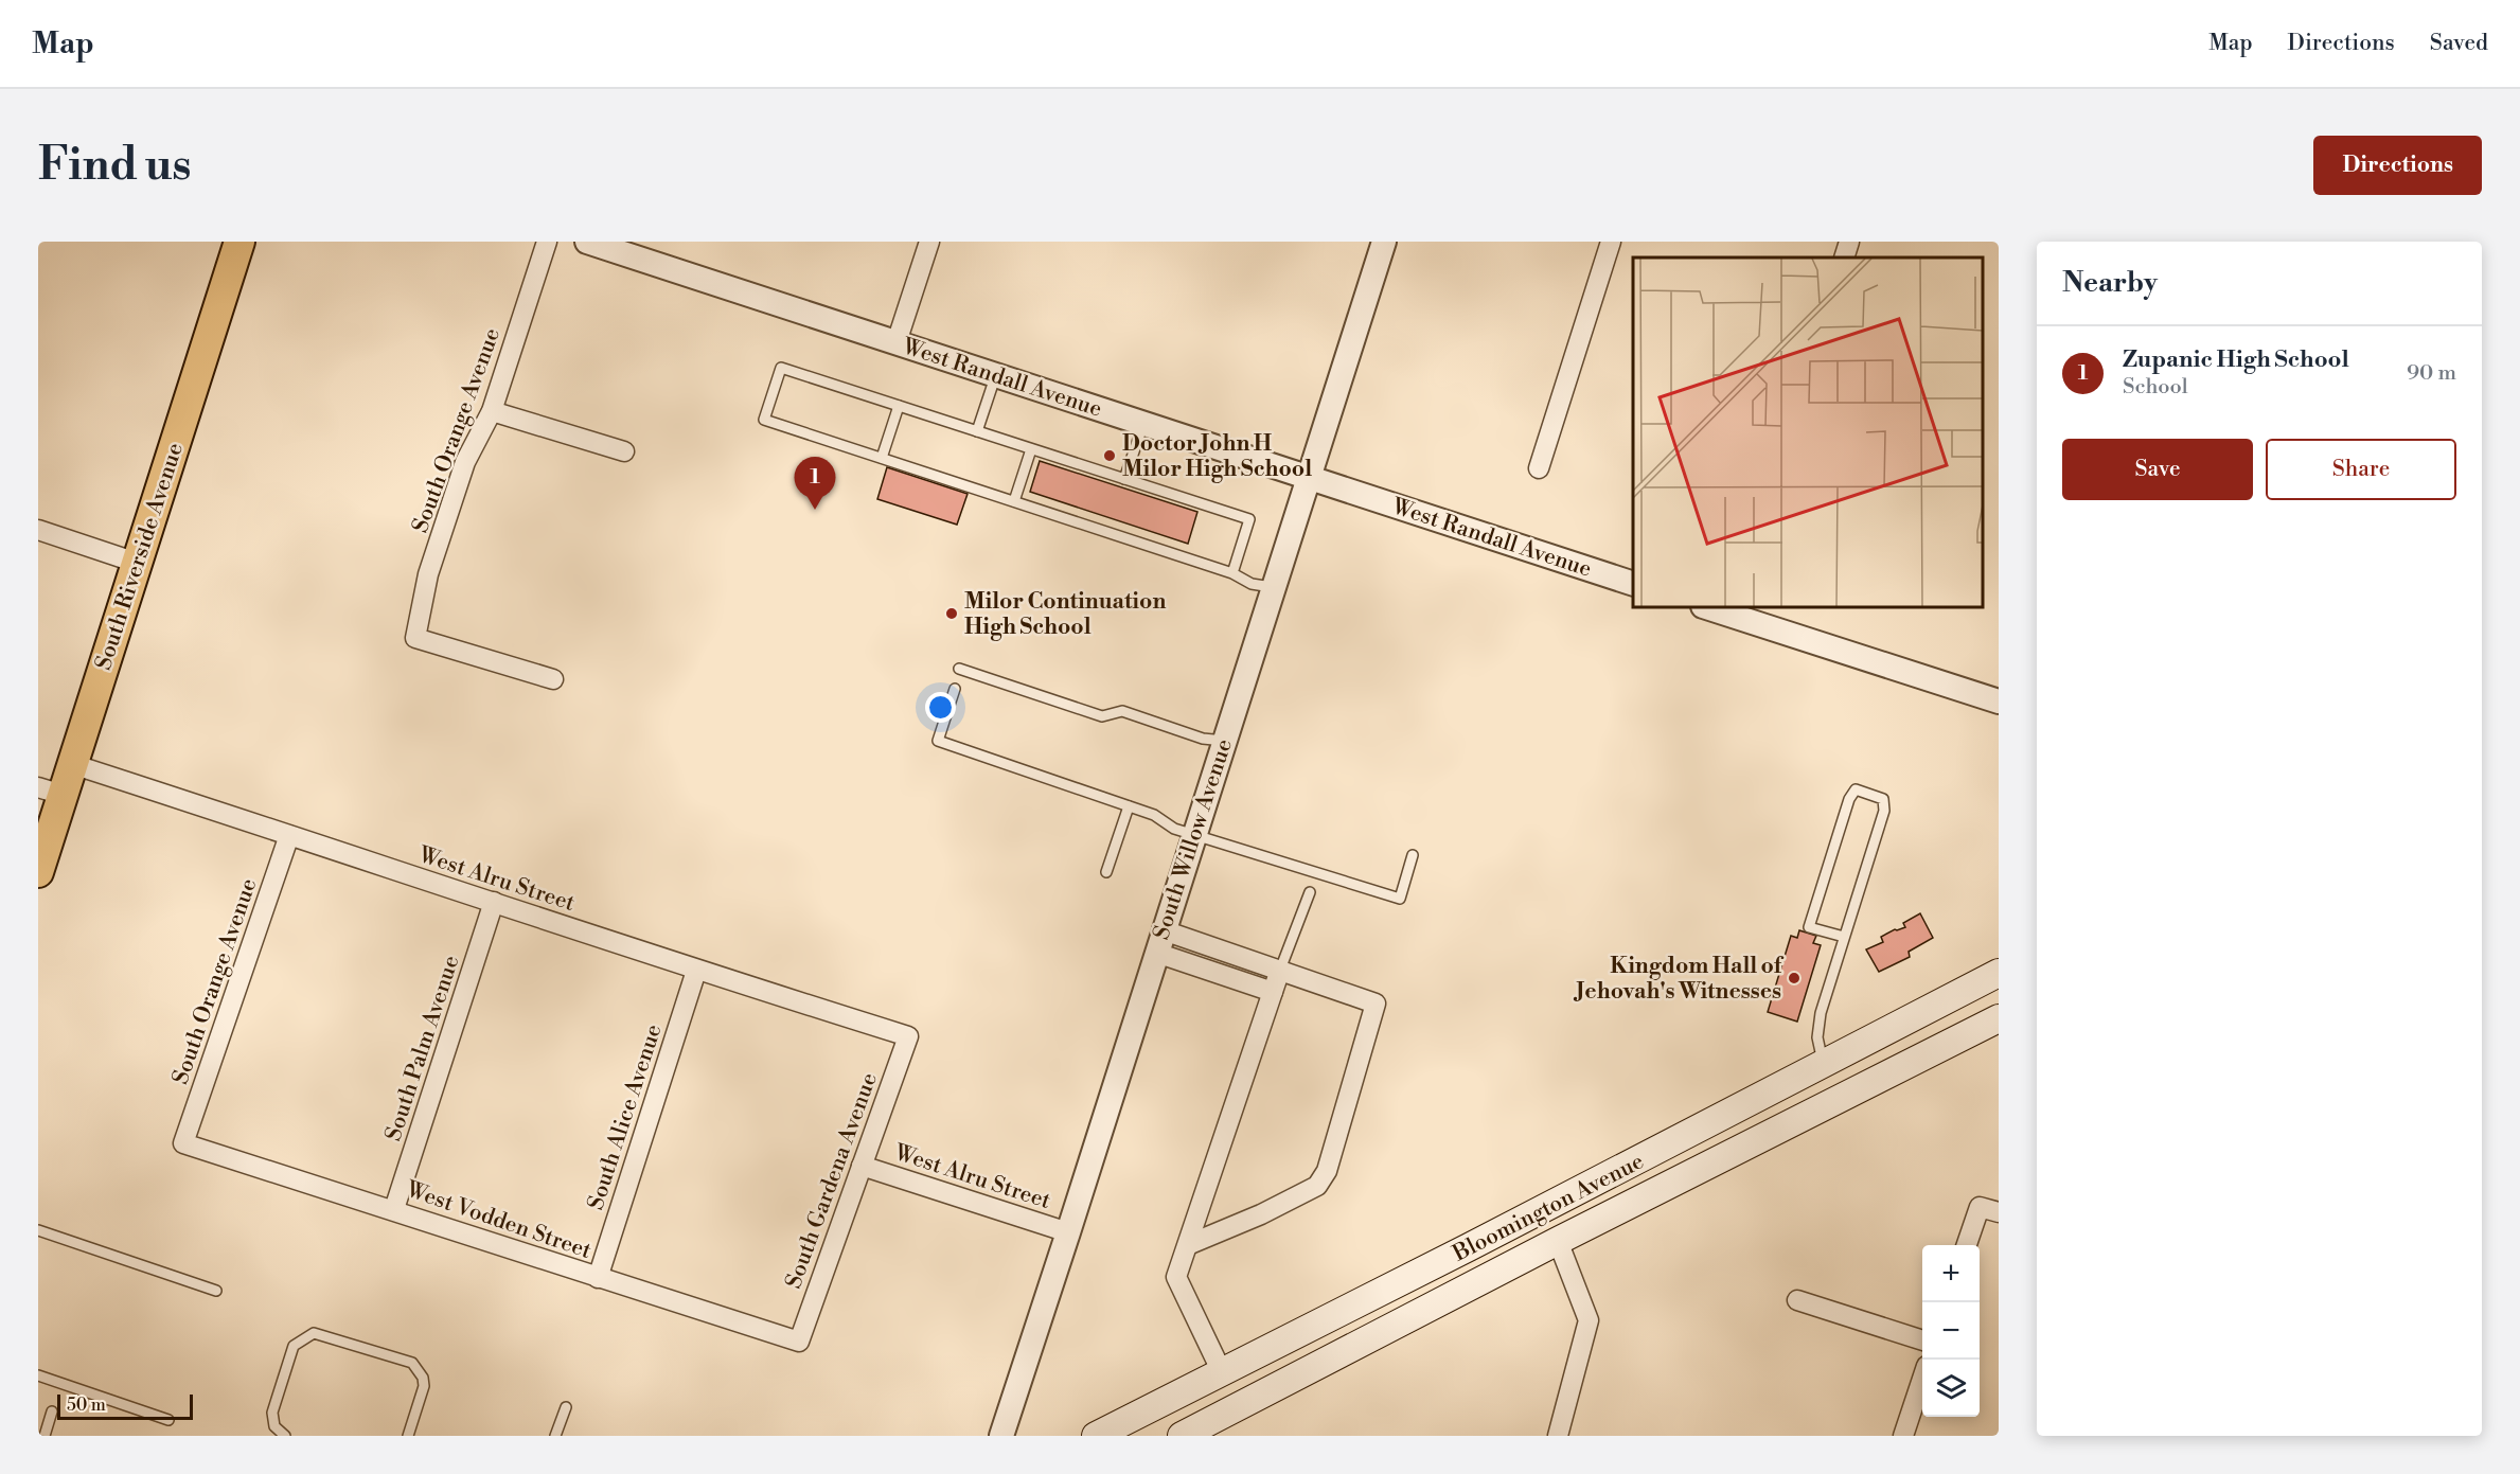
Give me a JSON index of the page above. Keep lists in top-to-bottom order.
{
  "streets": {
    "main road": ["South Riverside Avenue", "Bloomington Avenue"],
    "street": [
      "West Randall Avenue",
      "South Orange Avenue",
      "South Willow Avenue",
      "West Alru Street",
      "South Palm Avenue",
      "South Alice Avenue",
      "South Gardena Avenue",
      "West Vodden Street"
    ]
  },
  "crossings": [
    ["West Randall Avenue", "South Willow Avenue"],
    ["South Orange Avenue", "West Alru Street"],
    ["South Orange Avenue", "West Vodden Street"],
    ["South Riverside Avenue", "West Alru Street"],
    ["South Willow Avenue", "West Alru Street"],
    ["West Alru Street", "South Palm Avenue"],
    ["West Alru Street", "South Alice Avenue"],
    ["West Alru Street", "South Gardena Avenue"],
    ["South Palm Avenue", "West Vodden Street"],
    ["South Alice Avenue", "West Vodden Street"],
    ["South Gardena Avenue", "West Vodden Street"]
  ],
  "places": ["Doctor John H Milor High School", "Milor Continuation High School", "Kingdom Hall of Jehovah's Witnesses"],
  "scale_bar": "50 m",
  "page": {
    "header": "Map",
    "nav": ["Map", "Directions", "Saved"],
    "buttons": [
      "Directions",
      ["Save", "Share"]
    ],
    "title": "Find us",
    "heading": "Nearby",
    "list": [
      {
        "mark": "1",
        "name": "Zupanic High School",
        "note": "School",
        "value": "90 m"
      }
    ],
    "pins": "1",
    "map_buttons": ["+", "−"],
    "scale": "50 m"
  }
}
